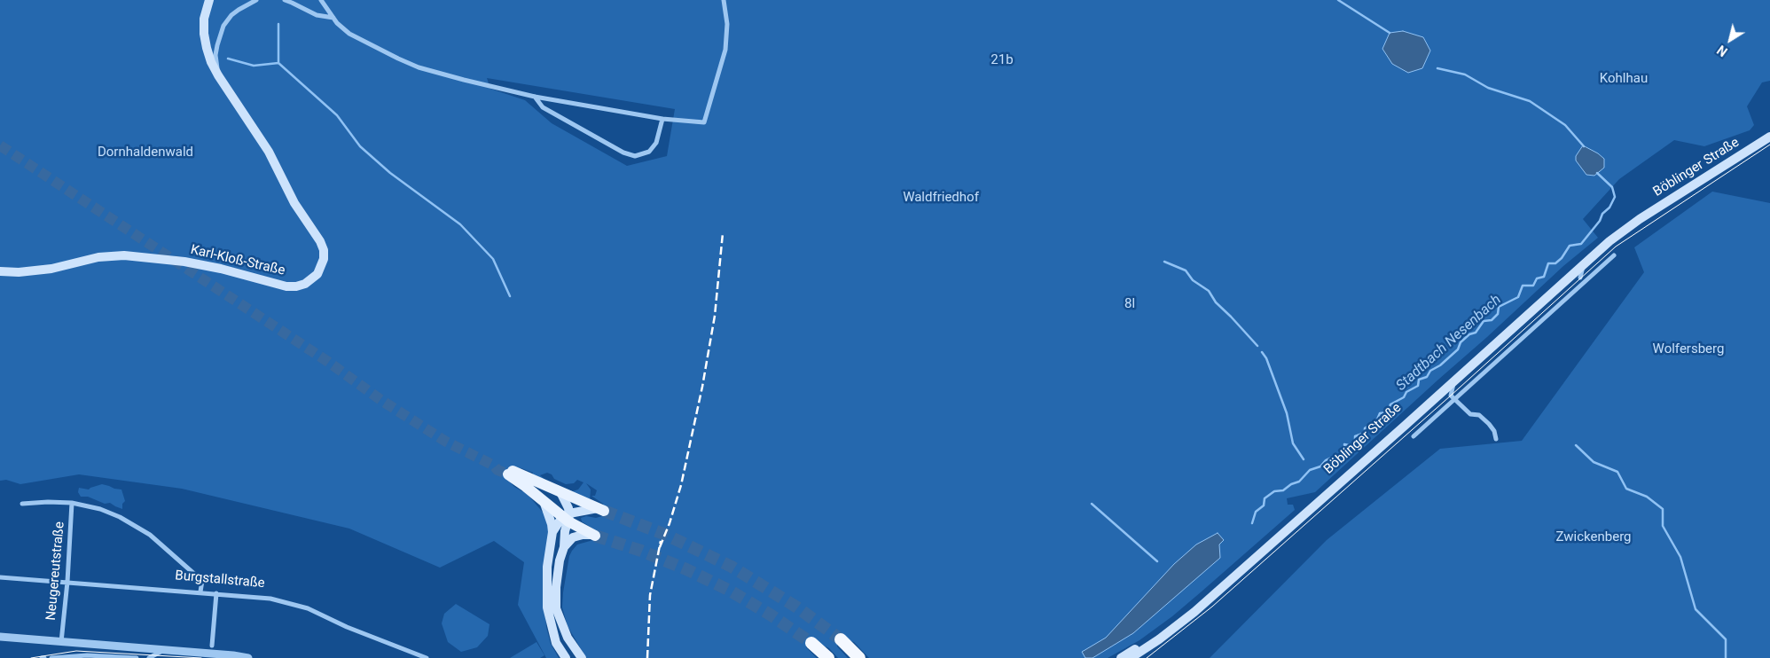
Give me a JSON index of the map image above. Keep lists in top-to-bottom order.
{
  "streets": {
    "main road": ["Böblinger Straße", "Karl-Kloß-Straße"],
    "street": ["Neugereutstraße", "Burgstallstraße"]
  },
  "crossings": [
    ["Neugereutstraße", "Burgstallstraße"]
  ],
  "water": ["Stadtbach Nesenbach"],
  "parks": [
    "21b",
    "Kohlhau",
    "Dornhaldenwald",
    "Waldfriedhof",
    "8l",
    "Wolfersberg",
    "Zwickenberg"
  ],
  "north": "bottom left"
}
